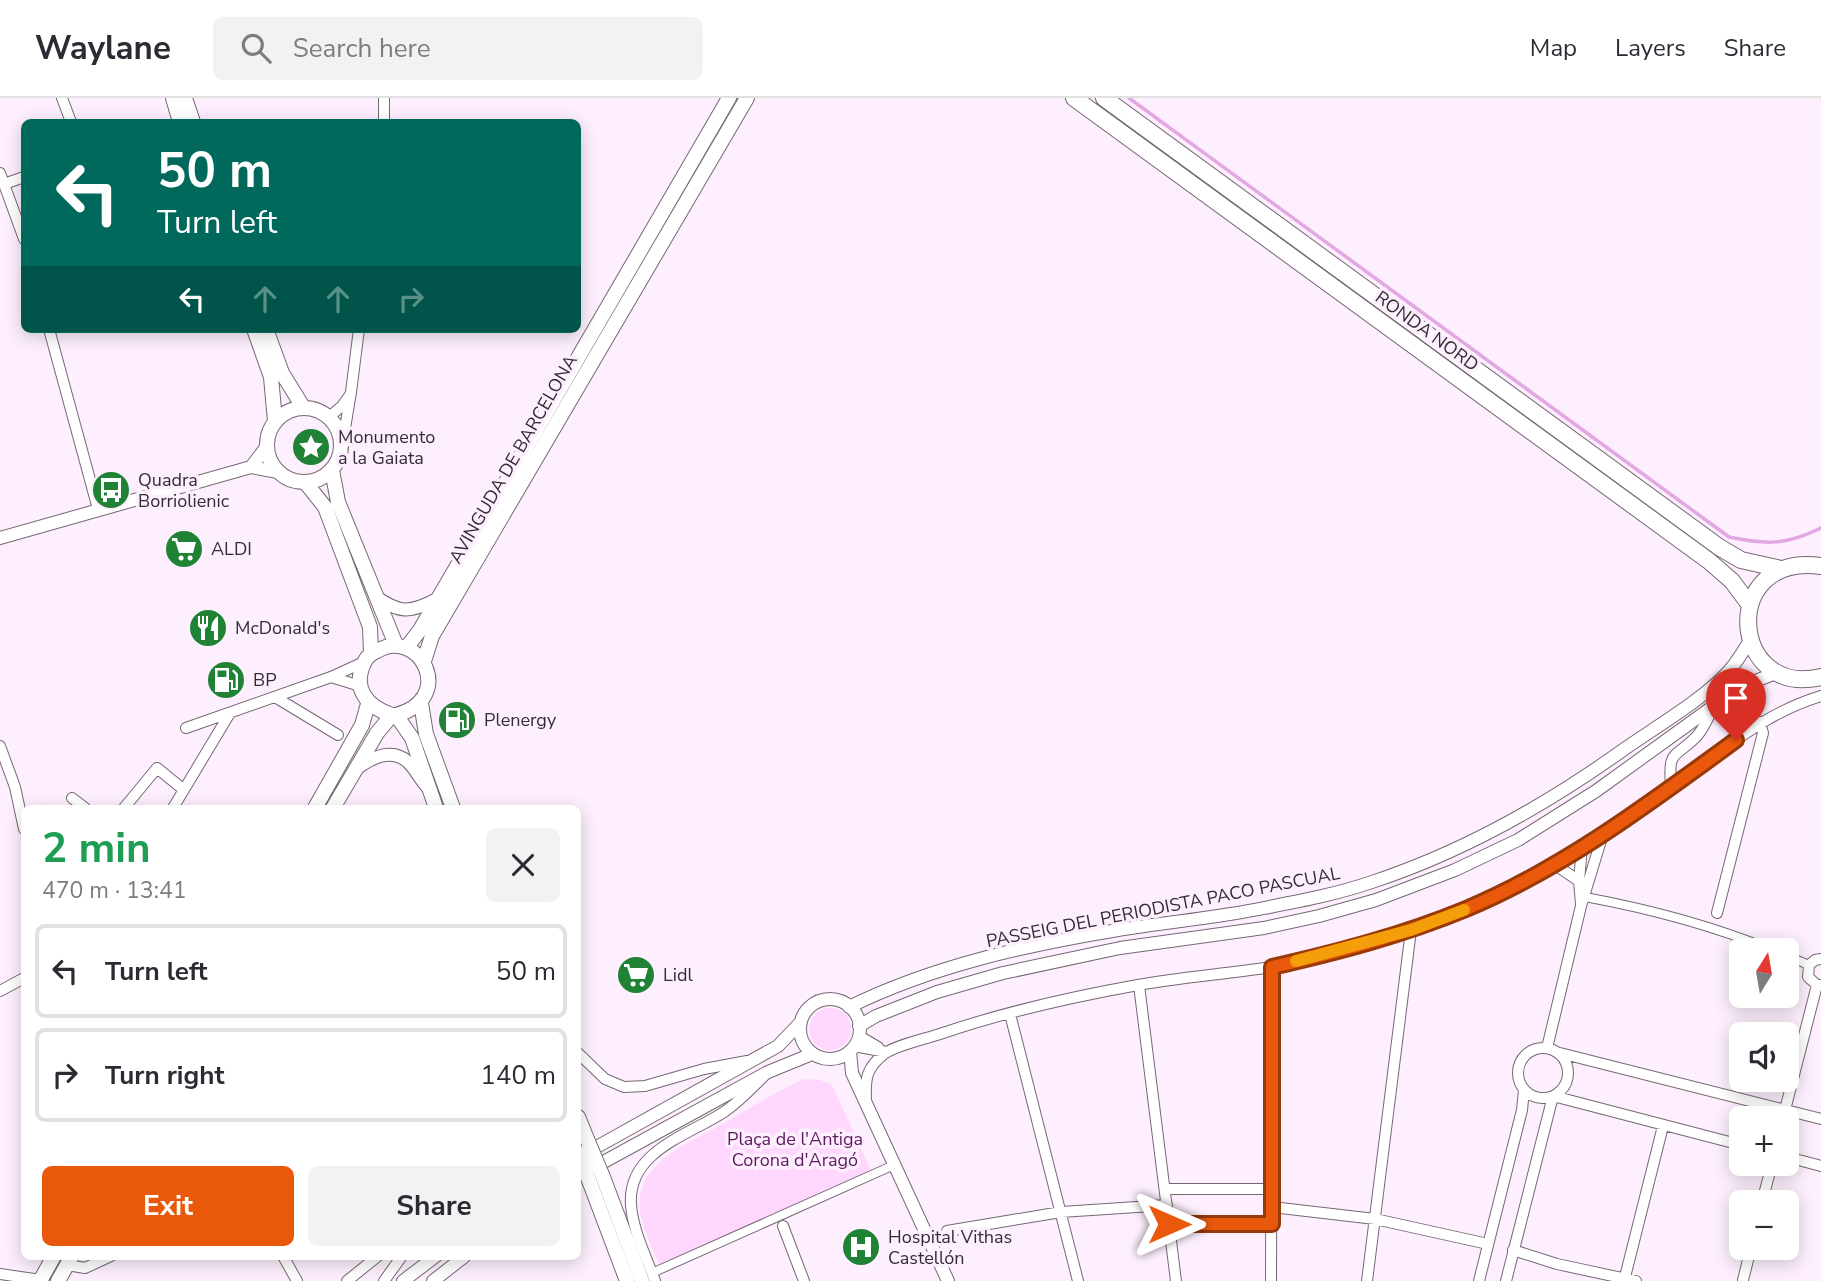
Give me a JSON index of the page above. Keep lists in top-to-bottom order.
{
  "streets": {
    "main road": ["RONDA NORD", "AVINGUDA DE BARCELONA"],
    "street": ["PASSEIG DEL PERIODISTA PACO PASCUAL"]
  },
  "parks": ["Plaça de l'Antiga Corona d'Aragó"],
  "places": {
    "place": ["Monumento a la Gaiata"],
    "bus stop": ["Quadra Borriolienic"],
    "supermarket": ["ALDI", "Lidl"],
    "restaurant": ["McDonald's"],
    "fuel station": ["BP", "Plenergy"],
    "hospital": ["Hospital Vithas Castellón"]
  },
  "north": "top",
  "page": {
    "header": "Waylane",
    "search": "Search here",
    "nav": ["Map", "Layers", "Share"],
    "turn": ["50 m", "Turn left"],
    "heading": ["2 min", "470 m · 13:41"],
    "list": [
      {
        "name": "Turn left",
        "value": "50 m"
      },
      {
        "name": "Turn right",
        "value": "140 m"
      }
    ],
    "map_buttons": ["+", "−"],
    "buttons": ["Exit", "Share"]
  }
}
